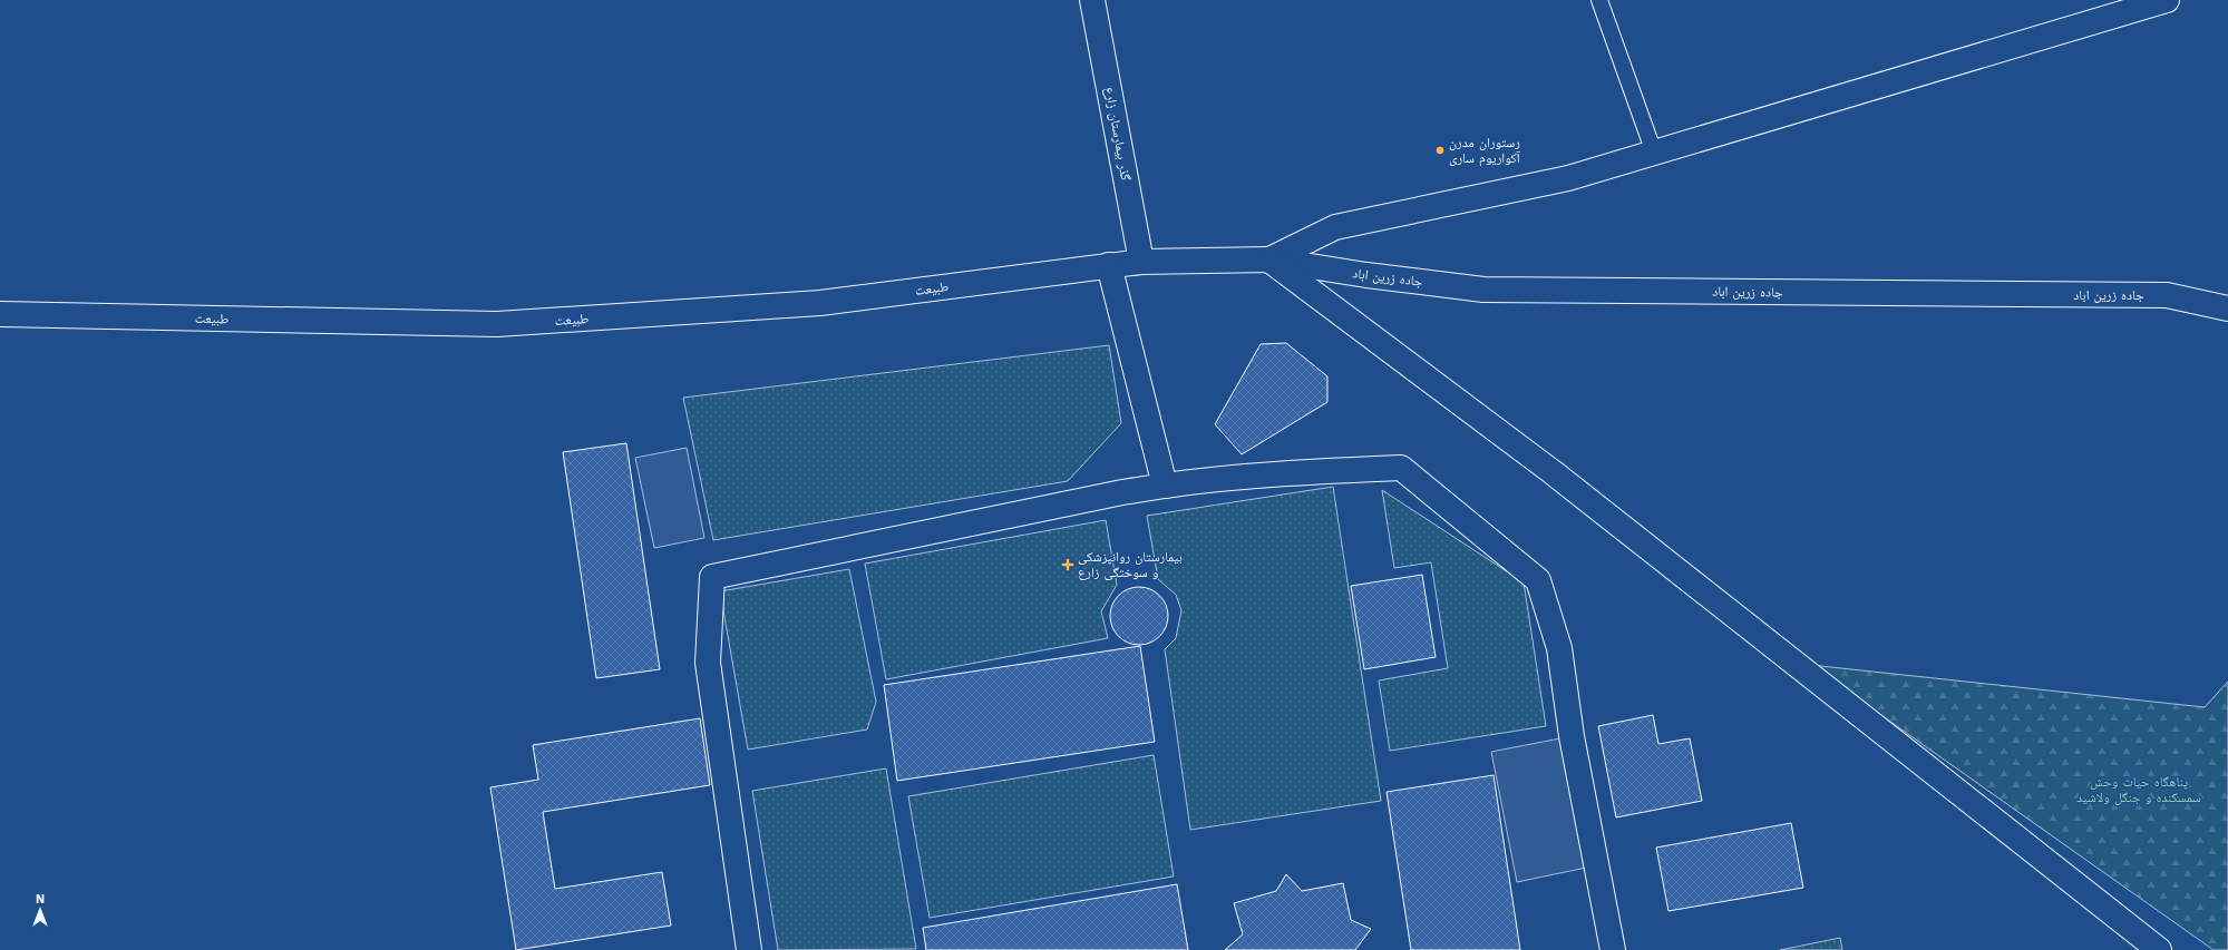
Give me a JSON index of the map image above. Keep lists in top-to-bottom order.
{
  "streets": {
    "street": ["گذر بیمارستان زارع", "جاده زرین اباد", "طبیعت"]
  },
  "crossings": [
    ["گذر بیمارستان زارع", "طبیعت"],
    ["جاده زرین اباد", "طبیعت"]
  ],
  "parks": ["پناهگاه حیات وحش سمسکنده و جنگل ولاشید"],
  "places": {
    "other": ["رستوران مدرن آکواریوم ساری"],
    "health": ["بیمارستان روانپزشکی و سوختگی زارع"]
  },
  "north": "top"
}
